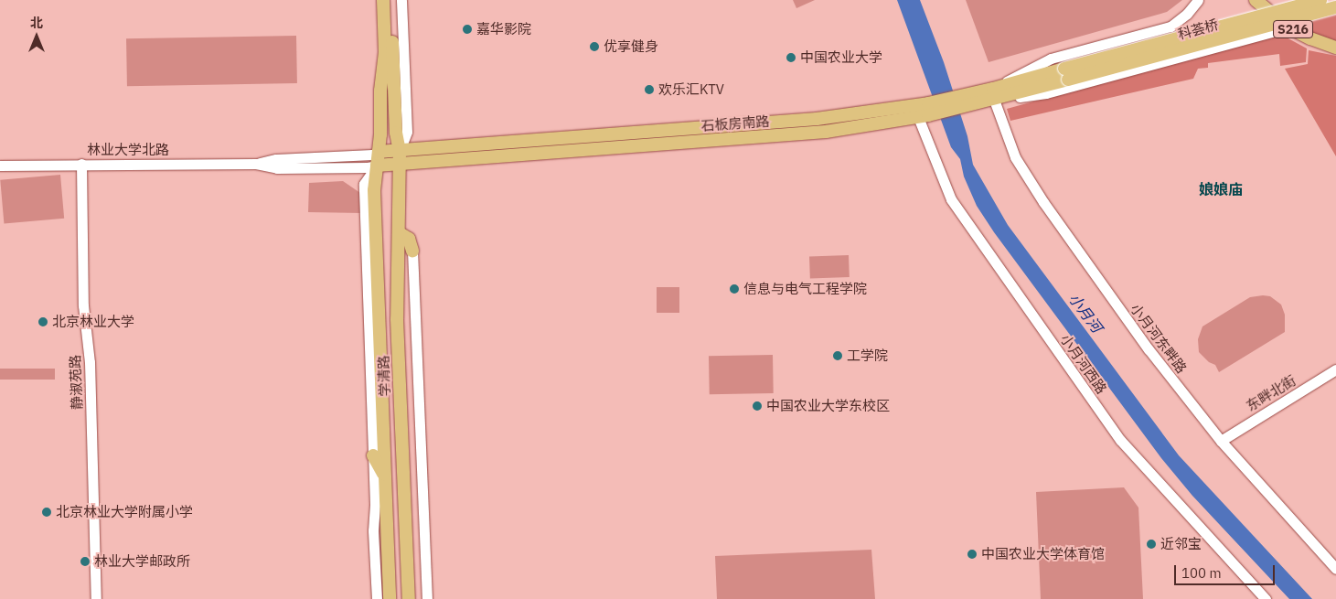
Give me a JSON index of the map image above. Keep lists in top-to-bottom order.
{
  "streets": {
    "main road": [
      "科荟桥",
      "S216",
      "石板房南路",
      "学清路"
    ],
    "street": [
      "林业大学北路",
      "小月河东畔路",
      "小月河西路",
      "静淑苑路",
      "东畔北街"
    ]
  },
  "crossings": [
    ["科荟桥", "石板房南路"],
    ["石板房南路", "小月河东畔路"],
    ["石板房南路", "小月河西路"],
    ["石板房南路", "学清路"],
    ["林业大学北路", "学清路"],
    ["林业大学北路", "静淑苑路"],
    ["小月河东畔路", "东畔北街"]
  ],
  "districts": ["娘娘庙"],
  "water": ["小月河"],
  "places": [
    "嘉华影院",
    "优享健身",
    "中国农业大学",
    "欢乐汇KTV",
    "信息与电气工程学院",
    "北京林业大学",
    "工学院",
    "中国农业大学东校区",
    "北京林业大学附属小学",
    "近邻宝",
    "中国农业大学体育馆",
    "林业大学邮政所"
  ],
  "scale_bar": "100 m",
  "north": "top"
}
